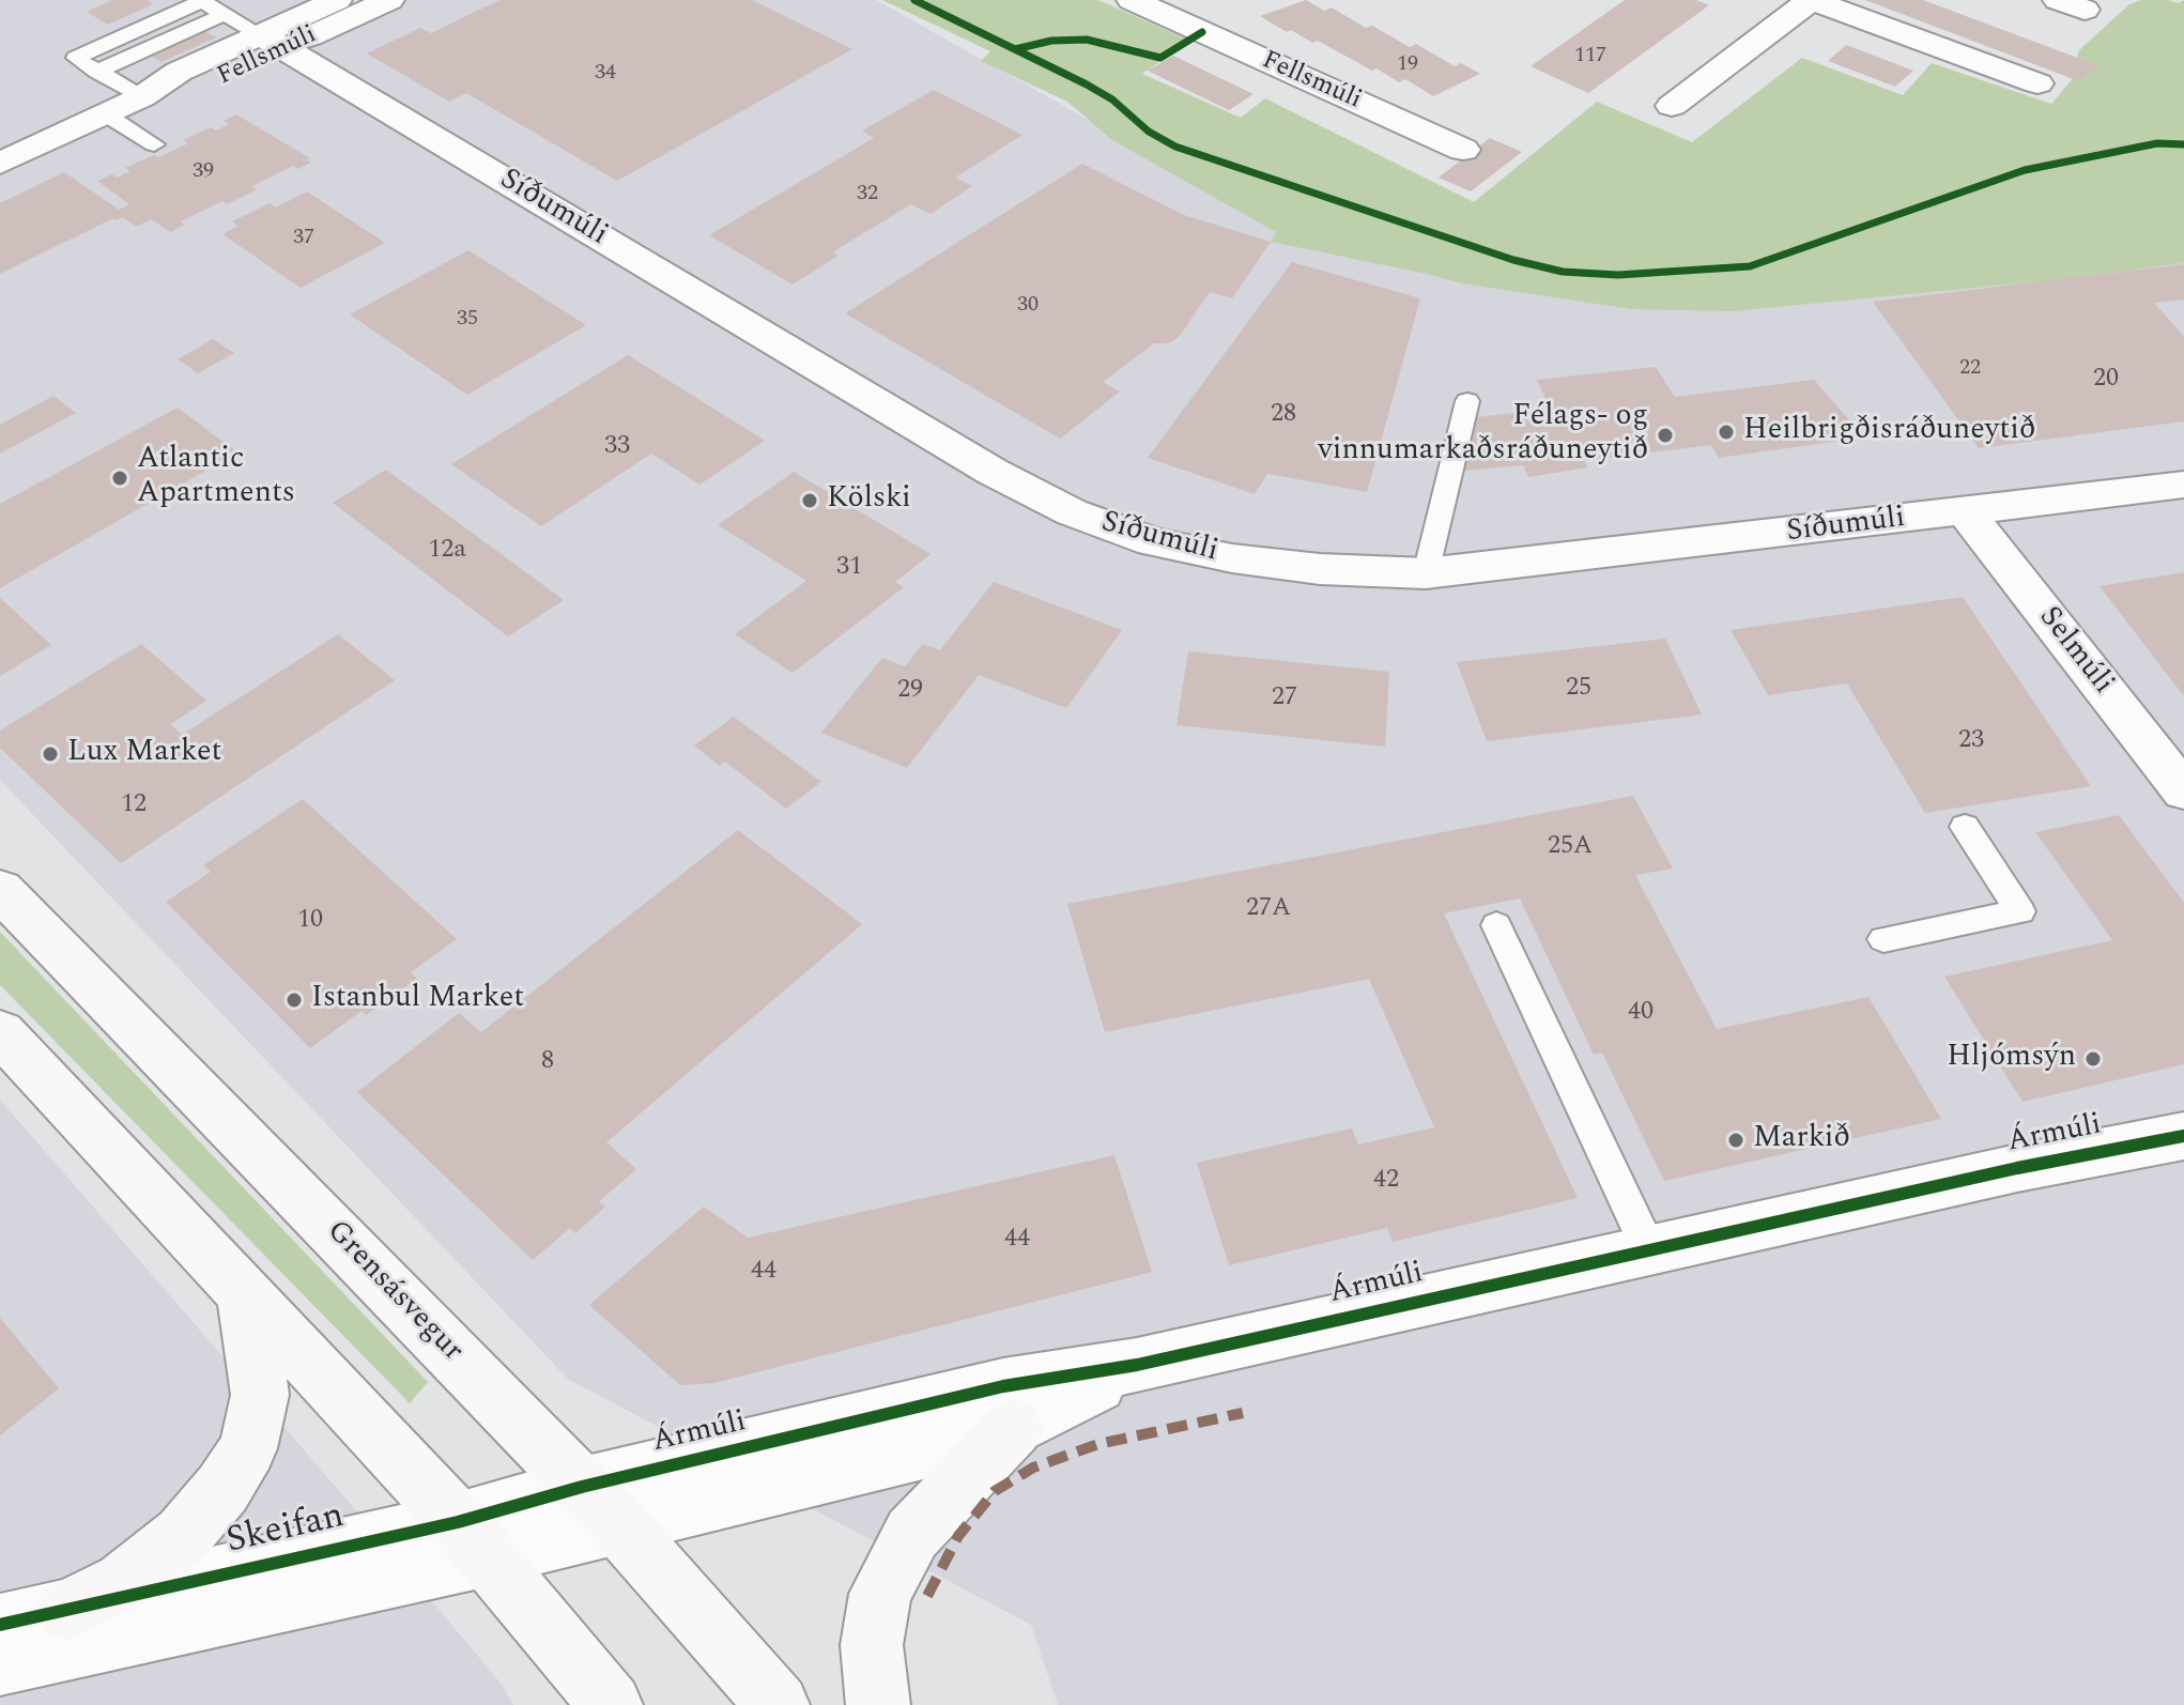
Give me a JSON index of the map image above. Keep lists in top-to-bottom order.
{
  "streets": {
    "main road": ["Grensásvegur"],
    "street": [
      "Fellsmúli",
      "Síðumúli",
      "Selmúli",
      "Ármúli",
      "Skeifan"
    ]
  },
  "crossings": [
    ["Fellsmúli", "Síðumúli"],
    ["Síðumúli", "Selmúli"],
    ["Ármúli", "Grensásvegur"],
    ["Ármúli", "Skeifan"],
    ["Grensásvegur", "Skeifan"]
  ],
  "places": [
    "Heilbrigðisráðuneytið",
    "Félags- og vinnumarkaðsráðuneytið",
    "Atlantic Apartments",
    "Kölski",
    "Lux Market",
    "Istanbul Market",
    "Hljómsýn",
    "Markið"
  ],
  "house_numbers": [
    "117",
    "19",
    "34",
    "39",
    "32",
    "37",
    "30",
    "35",
    "22",
    "20",
    "28",
    "33",
    "12a",
    "31",
    "25",
    "29",
    "27",
    "23",
    "12",
    "25A",
    "27A",
    "10",
    "40",
    "8",
    "42",
    "44",
    "44"
  ]
}
